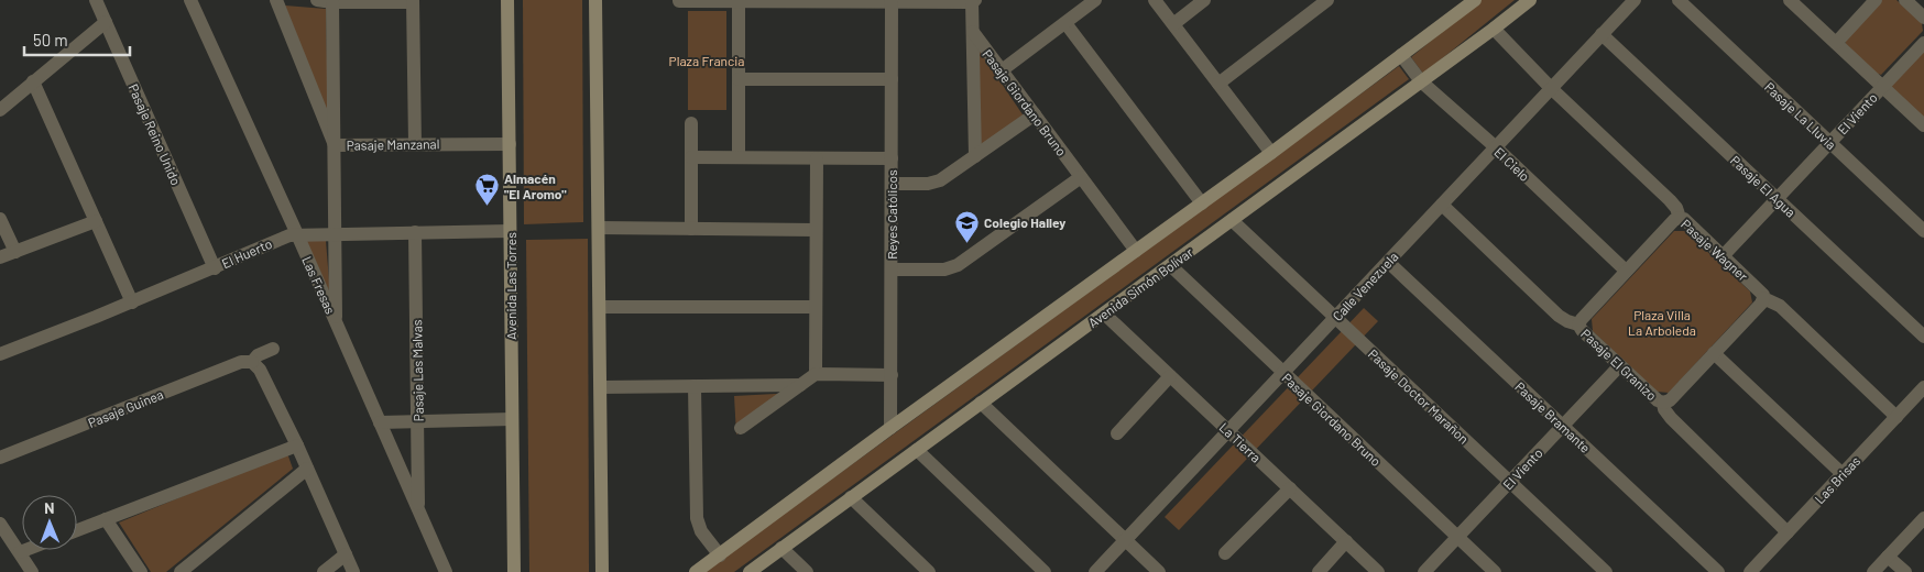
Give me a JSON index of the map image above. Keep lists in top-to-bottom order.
{
  "streets": {
    "main road": ["Avenida Las Torres", "Avenida Simón Bolívar"],
    "street": [
      "Pasaje Giordano Bruno",
      "El Viento",
      "Pasaje La Lluvia",
      "Pasaje Reino Unido",
      "Pasaje Manzanal",
      "El Cielo",
      "Pasaje El Agua",
      "Reyes Católicos",
      "Pasaje Wagner",
      "El Huerto",
      "Las Fresas",
      "Calle Venezuela",
      "Pasaje El Granizo",
      "Pasaje Las Malvas",
      "Pasaje Doctor Marañon",
      "Pasaje Guinea",
      "Pasaje Bramante",
      "La Tierra",
      "Las Brisas"
    ]
  },
  "crossings": [
    ["Pasaje Giordano Bruno", "El Viento"],
    ["Pasaje Giordano Bruno", "Calle Venezuela"],
    ["Pasaje Giordano Bruno", "Avenida Simón Bolívar"],
    ["El Viento", "Pasaje La Lluvia"],
    ["El Viento", "Pasaje El Agua"],
    ["El Viento", "Pasaje Wagner"],
    ["El Viento", "Pasaje El Granizo"],
    ["El Viento", "Pasaje Doctor Marañon"],
    ["El Viento", "Pasaje Bramante"],
    ["Pasaje Reino Unido", "El Huerto"],
    ["Pasaje Manzanal", "Avenida Las Torres"],
    ["El Cielo", "Calle Venezuela"],
    ["El Cielo", "Avenida Simón Bolívar"],
    ["Pasaje El Agua", "Calle Venezuela"],
    ["Pasaje Wagner", "Calle Venezuela"],
    ["Pasaje Wagner", "Avenida Simón Bolívar"],
    ["Pasaje Wagner", "Las Brisas"],
    ["El Huerto", "Las Fresas"],
    ["El Huerto", "Avenida Las Torres"],
    ["El Huerto", "Pasaje Las Malvas"],
    ["Las Fresas", "Pasaje Las Malvas"],
    ["Calle Venezuela", "Pasaje El Granizo"],
    ["Calle Venezuela", "Pasaje Doctor Marañon"],
    ["Calle Venezuela", "Pasaje Bramante"],
    ["Calle Venezuela", "La Tierra"],
    ["Avenida Simón Bolívar", "Pasaje Doctor Marañon"],
    ["Avenida Simón Bolívar", "La Tierra"],
    ["Pasaje El Granizo", "Las Brisas"]
  ],
  "parks": ["Plaza Francia", "Plaza Villa La Arboleda"],
  "places": {
    "supermarket": ["Almacén \"El Aromo\""],
    "school or university": ["Colegio Halley"]
  },
  "scale_bar": "50 m",
  "north": "top"
}
